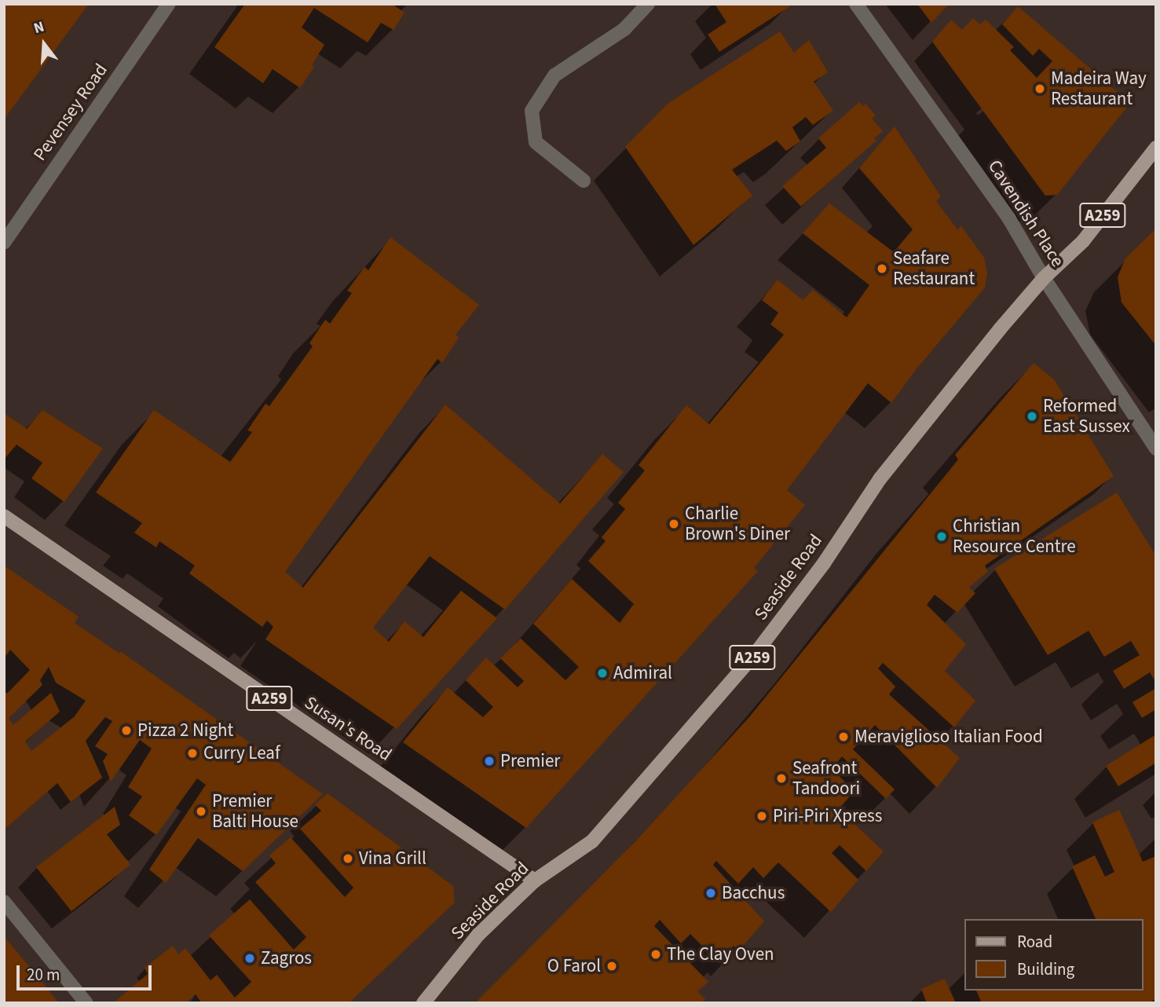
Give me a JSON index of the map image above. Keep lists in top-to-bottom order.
{
  "streets": {
    "main road": ["A259", "Seaside Road", "Susan's Road"],
    "street": ["Pevensey Road", "Cavendish Place"]
  },
  "crossings": [
    ["Cavendish Place", "Seaside Road"],
    ["Seaside Road", "Susan's Road"]
  ],
  "places": [
    "Madeira Way Restaurant",
    "Seafare Restaurant",
    "Reformed East Sussex",
    "Charlie Brown's Diner",
    "Christian Resource Centre",
    "Admiral",
    "Pizza 2 Night",
    "Meraviglioso Italian Food",
    "Curry Leaf",
    "Premier",
    "Seafront Tandoori",
    "Premier Balti House",
    "Piri-Piri Xpress",
    "Vina Grill",
    "Bacchus",
    "The Clay Oven",
    "Zagros",
    "O Farol"
  ],
  "legend": ["Road", "Building"],
  "scale_bar": "20 m",
  "north": "top"
}
